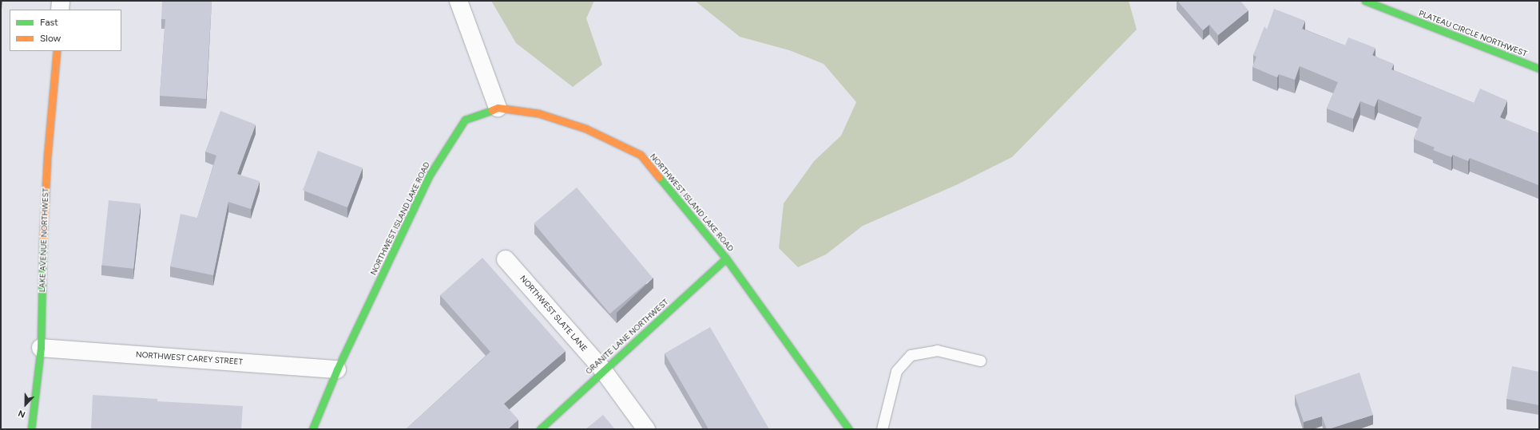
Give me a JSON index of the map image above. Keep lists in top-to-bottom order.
{
  "streets": {
    "street": [
      "PLATEAU CIRCLE NORTHWEST",
      "NORTHWEST ISLAND LAKE ROAD",
      "LAKE AVENUE NORTHWEST",
      "NORTHWEST SLATE LANE",
      "GRANITE LANE NORTHWEST",
      "NORTHWEST CAREY STREET"
    ]
  },
  "crossings": [
    ["NORTHWEST ISLAND LAKE ROAD", "GRANITE LANE NORTHWEST"],
    ["NORTHWEST ISLAND LAKE ROAD", "NORTHWEST CAREY STREET"],
    ["LAKE AVENUE NORTHWEST", "NORTHWEST CAREY STREET"],
    ["NORTHWEST SLATE LANE", "GRANITE LANE NORTHWEST"]
  ],
  "legend": ["Fast", "Slow"],
  "north": "bottom"
}
